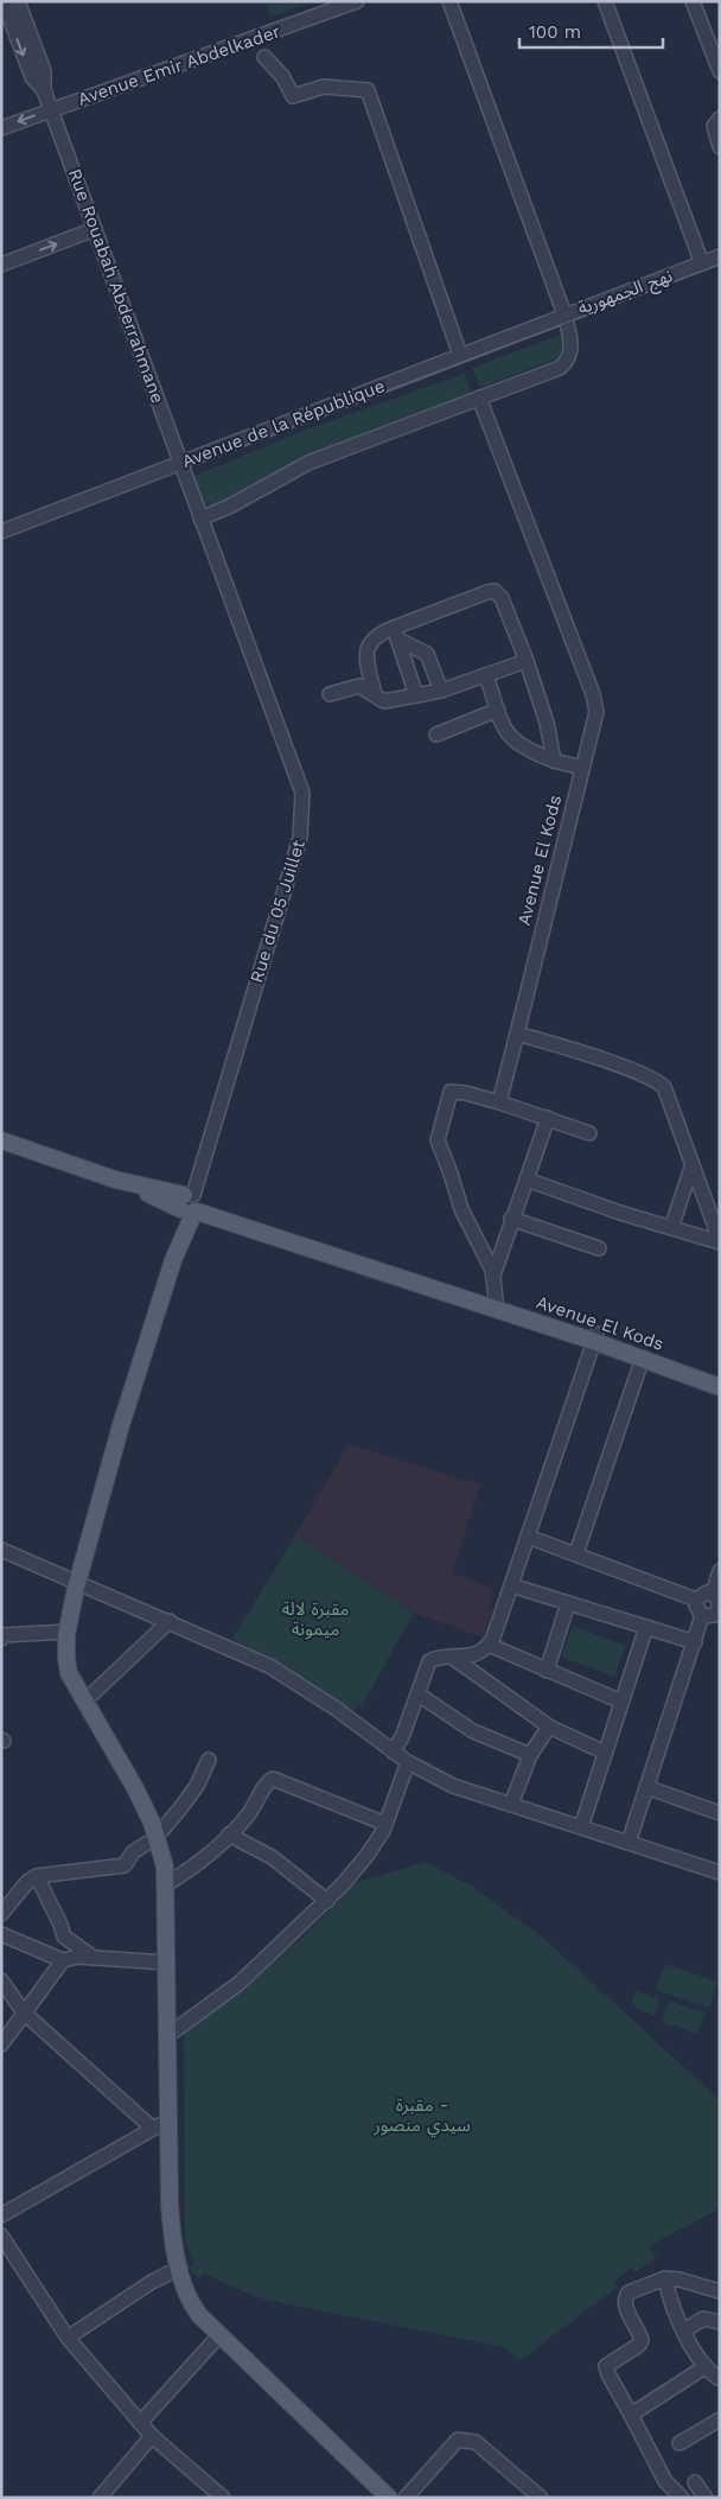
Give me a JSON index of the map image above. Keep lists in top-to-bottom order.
{
  "streets": {
    "main road": ["Avenue El Kods"],
    "street": [
      "Avenue Emir Abdelkader",
      "Rue Rouabah Abderrahmane",
      "نهج الجمهورية",
      "Avenue de la République",
      "Rue du 05 Juillet"
    ]
  },
  "crossings": [
    ["Avenue Emir Abdelkader", "Rue Rouabah Abderrahmane"],
    ["Rue Rouabah Abderrahmane", "Avenue de la République"],
    ["Rue Rouabah Abderrahmane", "Rue du 05 Juillet"],
    ["نهج الجمهورية", "Avenue de la République"],
    ["نهج الجمهورية", "Avenue El Kods"],
    ["نهج الجمهورية", "Rue du 05 Juillet"],
    ["Avenue de la République", "Rue du 05 Juillet"],
    ["Avenue El Kods", "Rue du 05 Juillet"]
  ],
  "parks": ["مقبرة لالة ميمونة", "مقبرة - سيدي منصور"],
  "scale_bar": "100 m"
}
